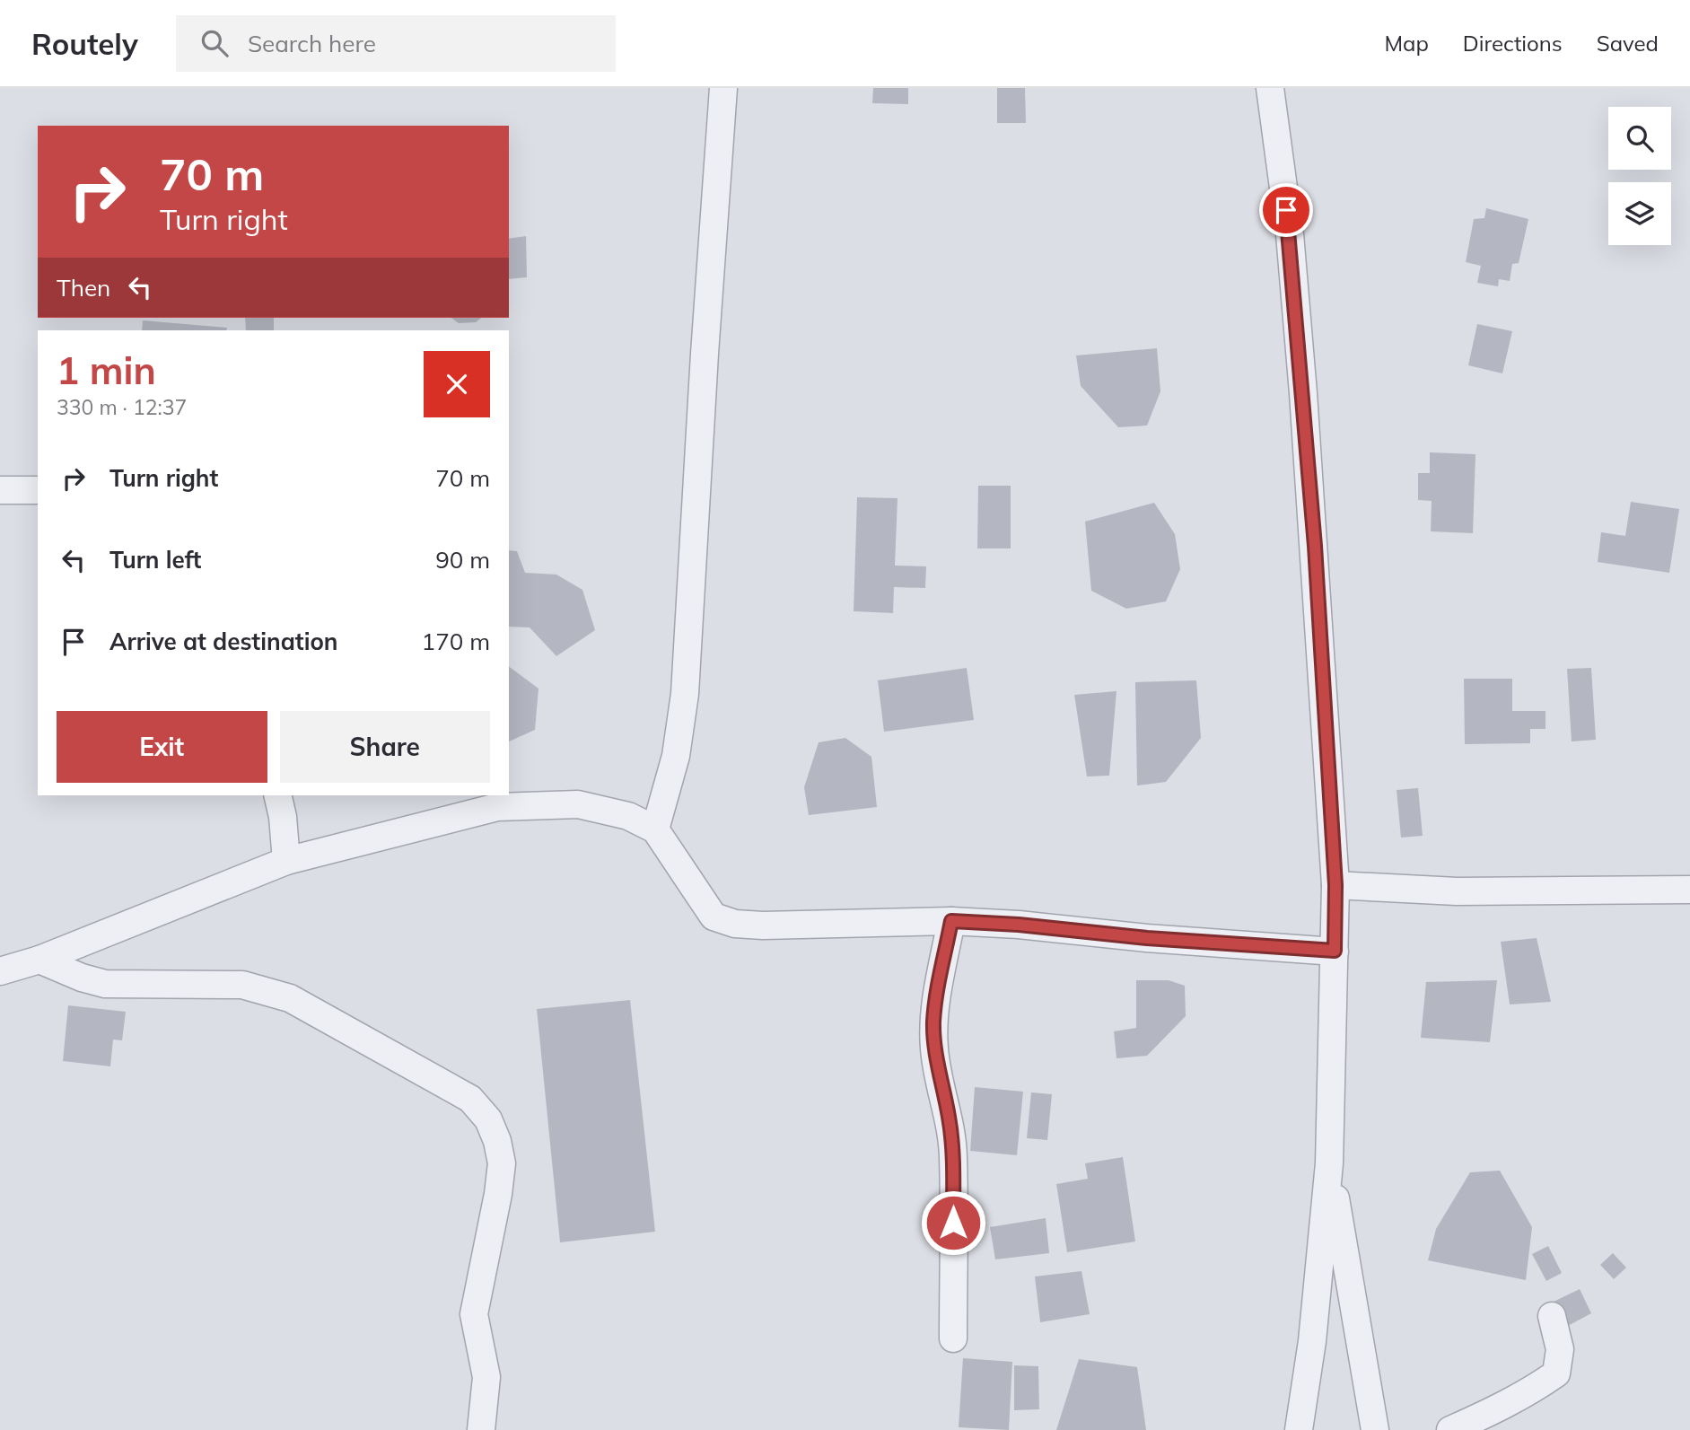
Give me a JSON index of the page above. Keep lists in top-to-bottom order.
{
  "page": {
    "header": "Routely",
    "search": "Search here",
    "nav": ["Map", "Directions", "Saved"],
    "turn": ["70 m", "Turn right"],
    "then": "Then",
    "heading": ["1 min", "330 m · 12:37"],
    "list": [
      {
        "name": "Turn right",
        "value": "70 m"
      },
      {
        "name": "Turn left",
        "value": "90 m"
      },
      {
        "name": "Arrive at destination",
        "value": "170 m"
      }
    ],
    "buttons": ["Exit", "Share"]
  }
}
